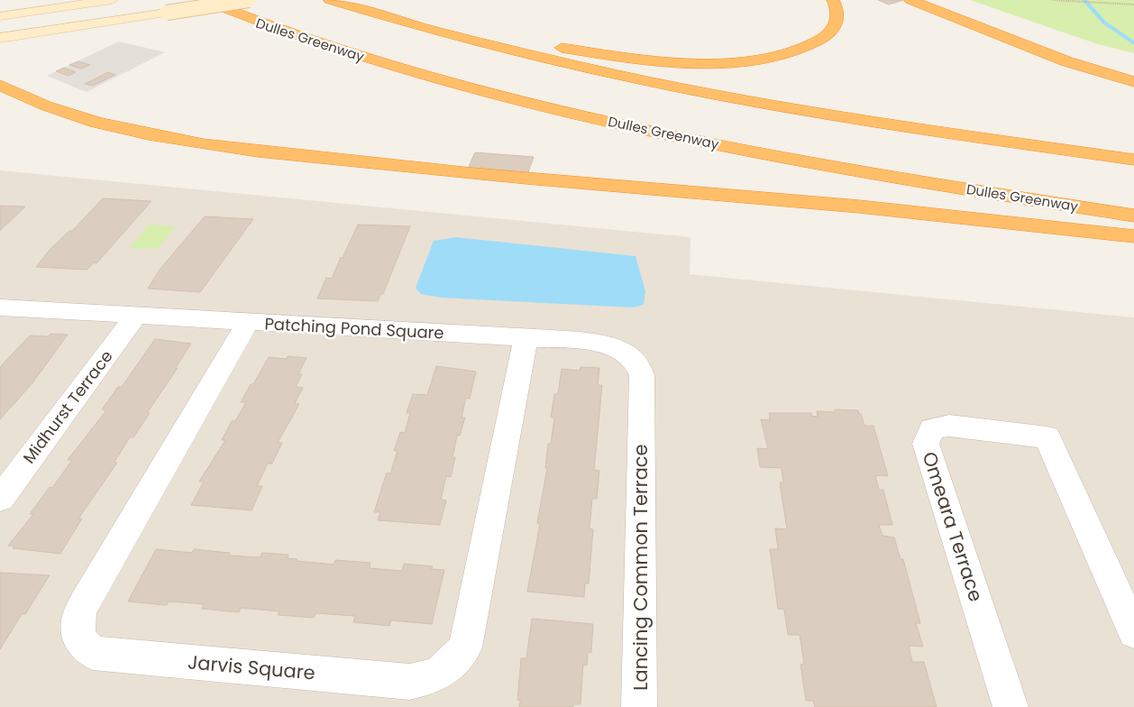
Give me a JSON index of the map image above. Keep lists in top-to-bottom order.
{
  "streets": {
    "highway": ["Dulles Greenway"],
    "street": [
      "Patching Pond Square",
      "Midhurst Terrace",
      "Omeara Terrace",
      "Lancing Common Terrace",
      "Jarvis Square"
    ]
  },
  "crossings": [
    ["Patching Pond Square", "Midhurst Terrace"],
    ["Patching Pond Square", "Lancing Common Terrace"],
    ["Patching Pond Square", "Jarvis Square"]
  ]
}
